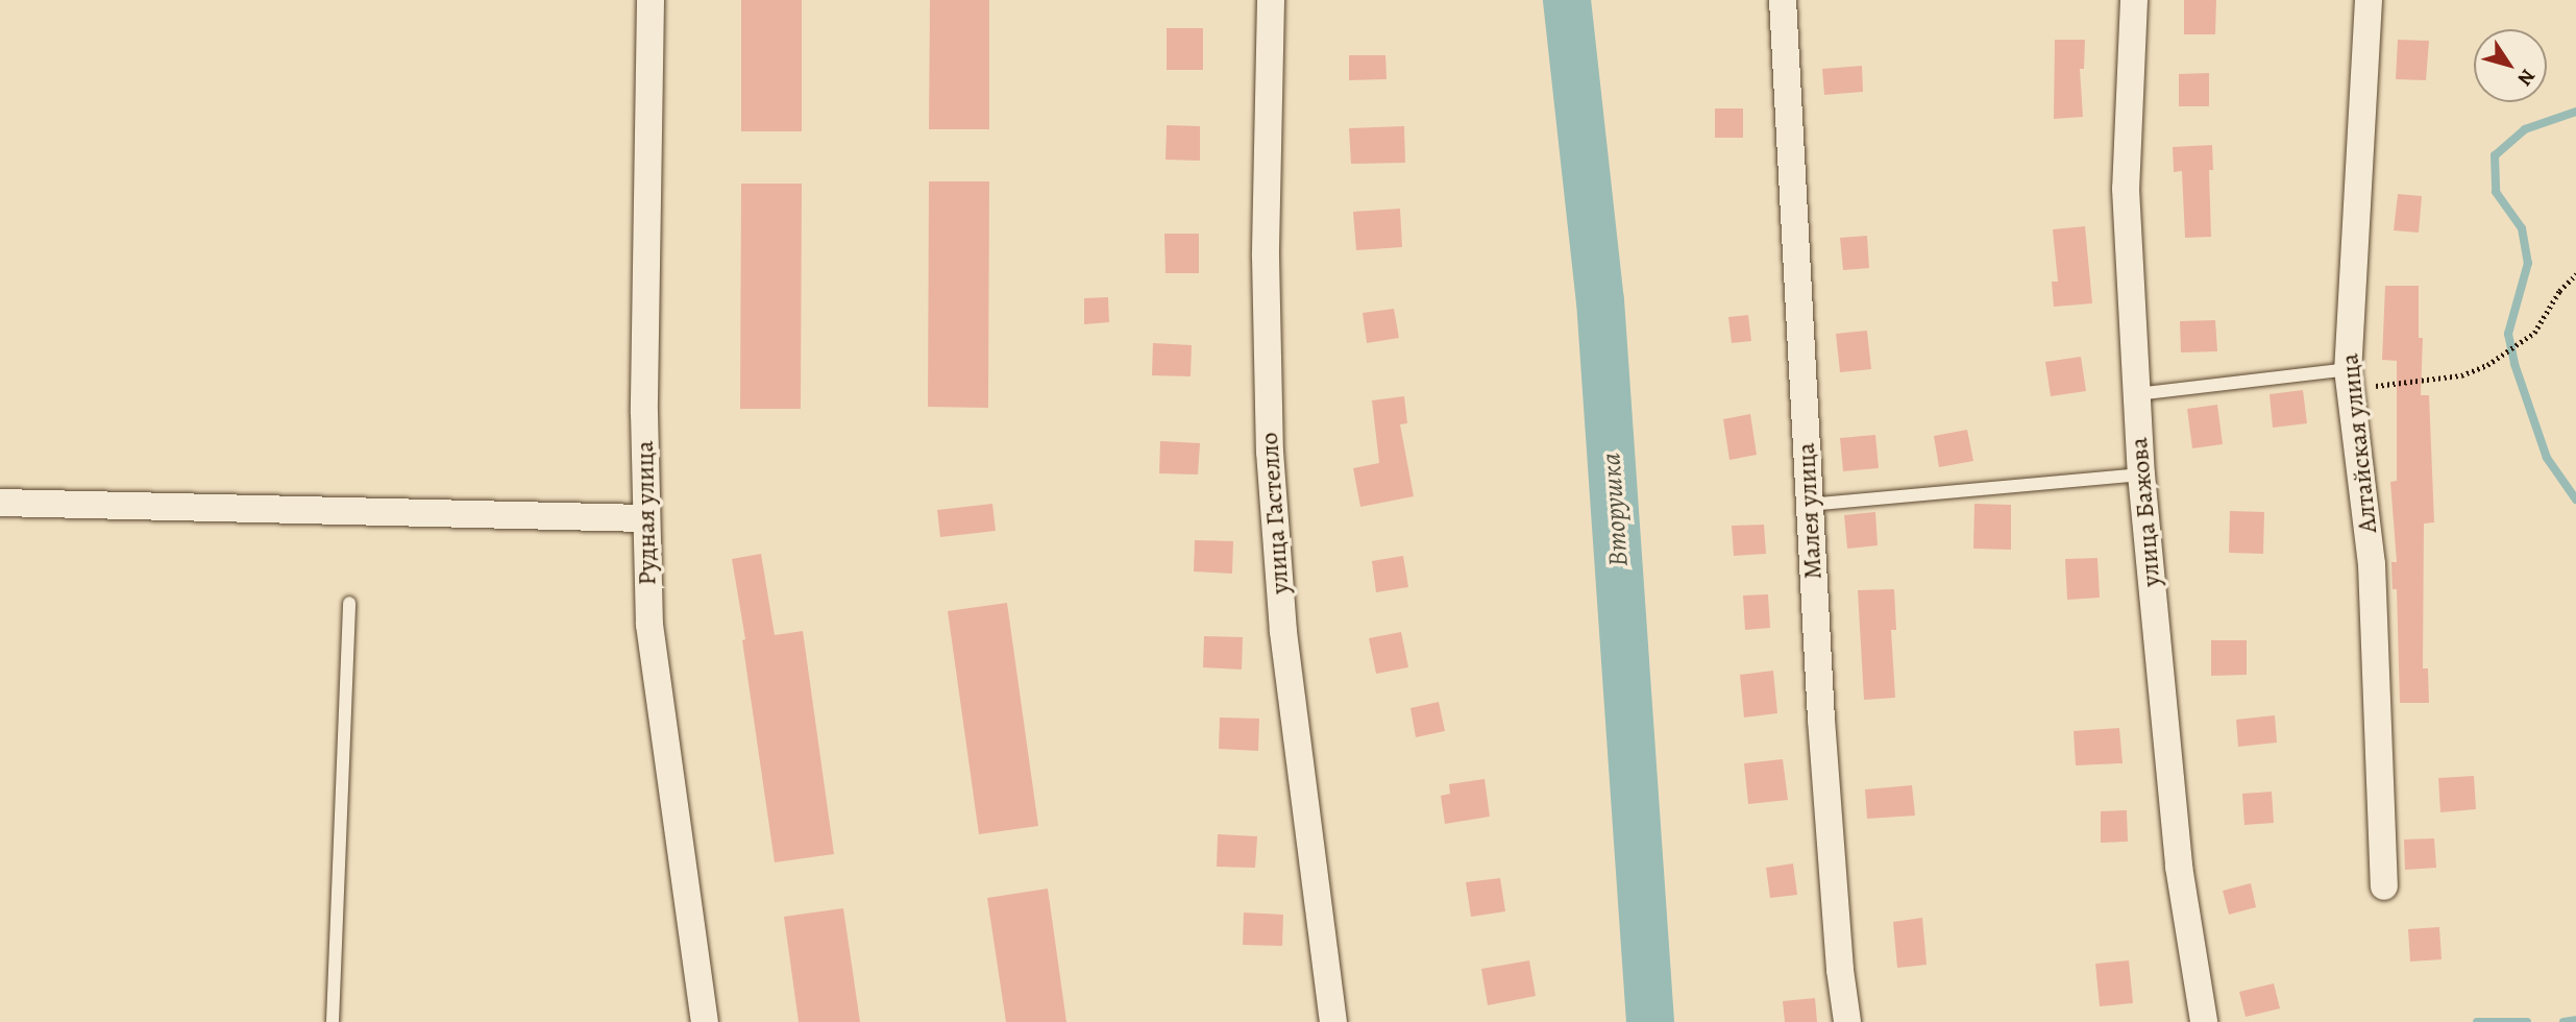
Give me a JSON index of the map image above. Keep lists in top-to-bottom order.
{
  "streets": {
    "street": [
      "Алтайская улица",
      "Малея улица",
      "улица Бажова",
      "Рудная улица",
      "улица Гастелло"
    ]
  },
  "water": ["Вторушка"],
  "north": "bottom right"
}
